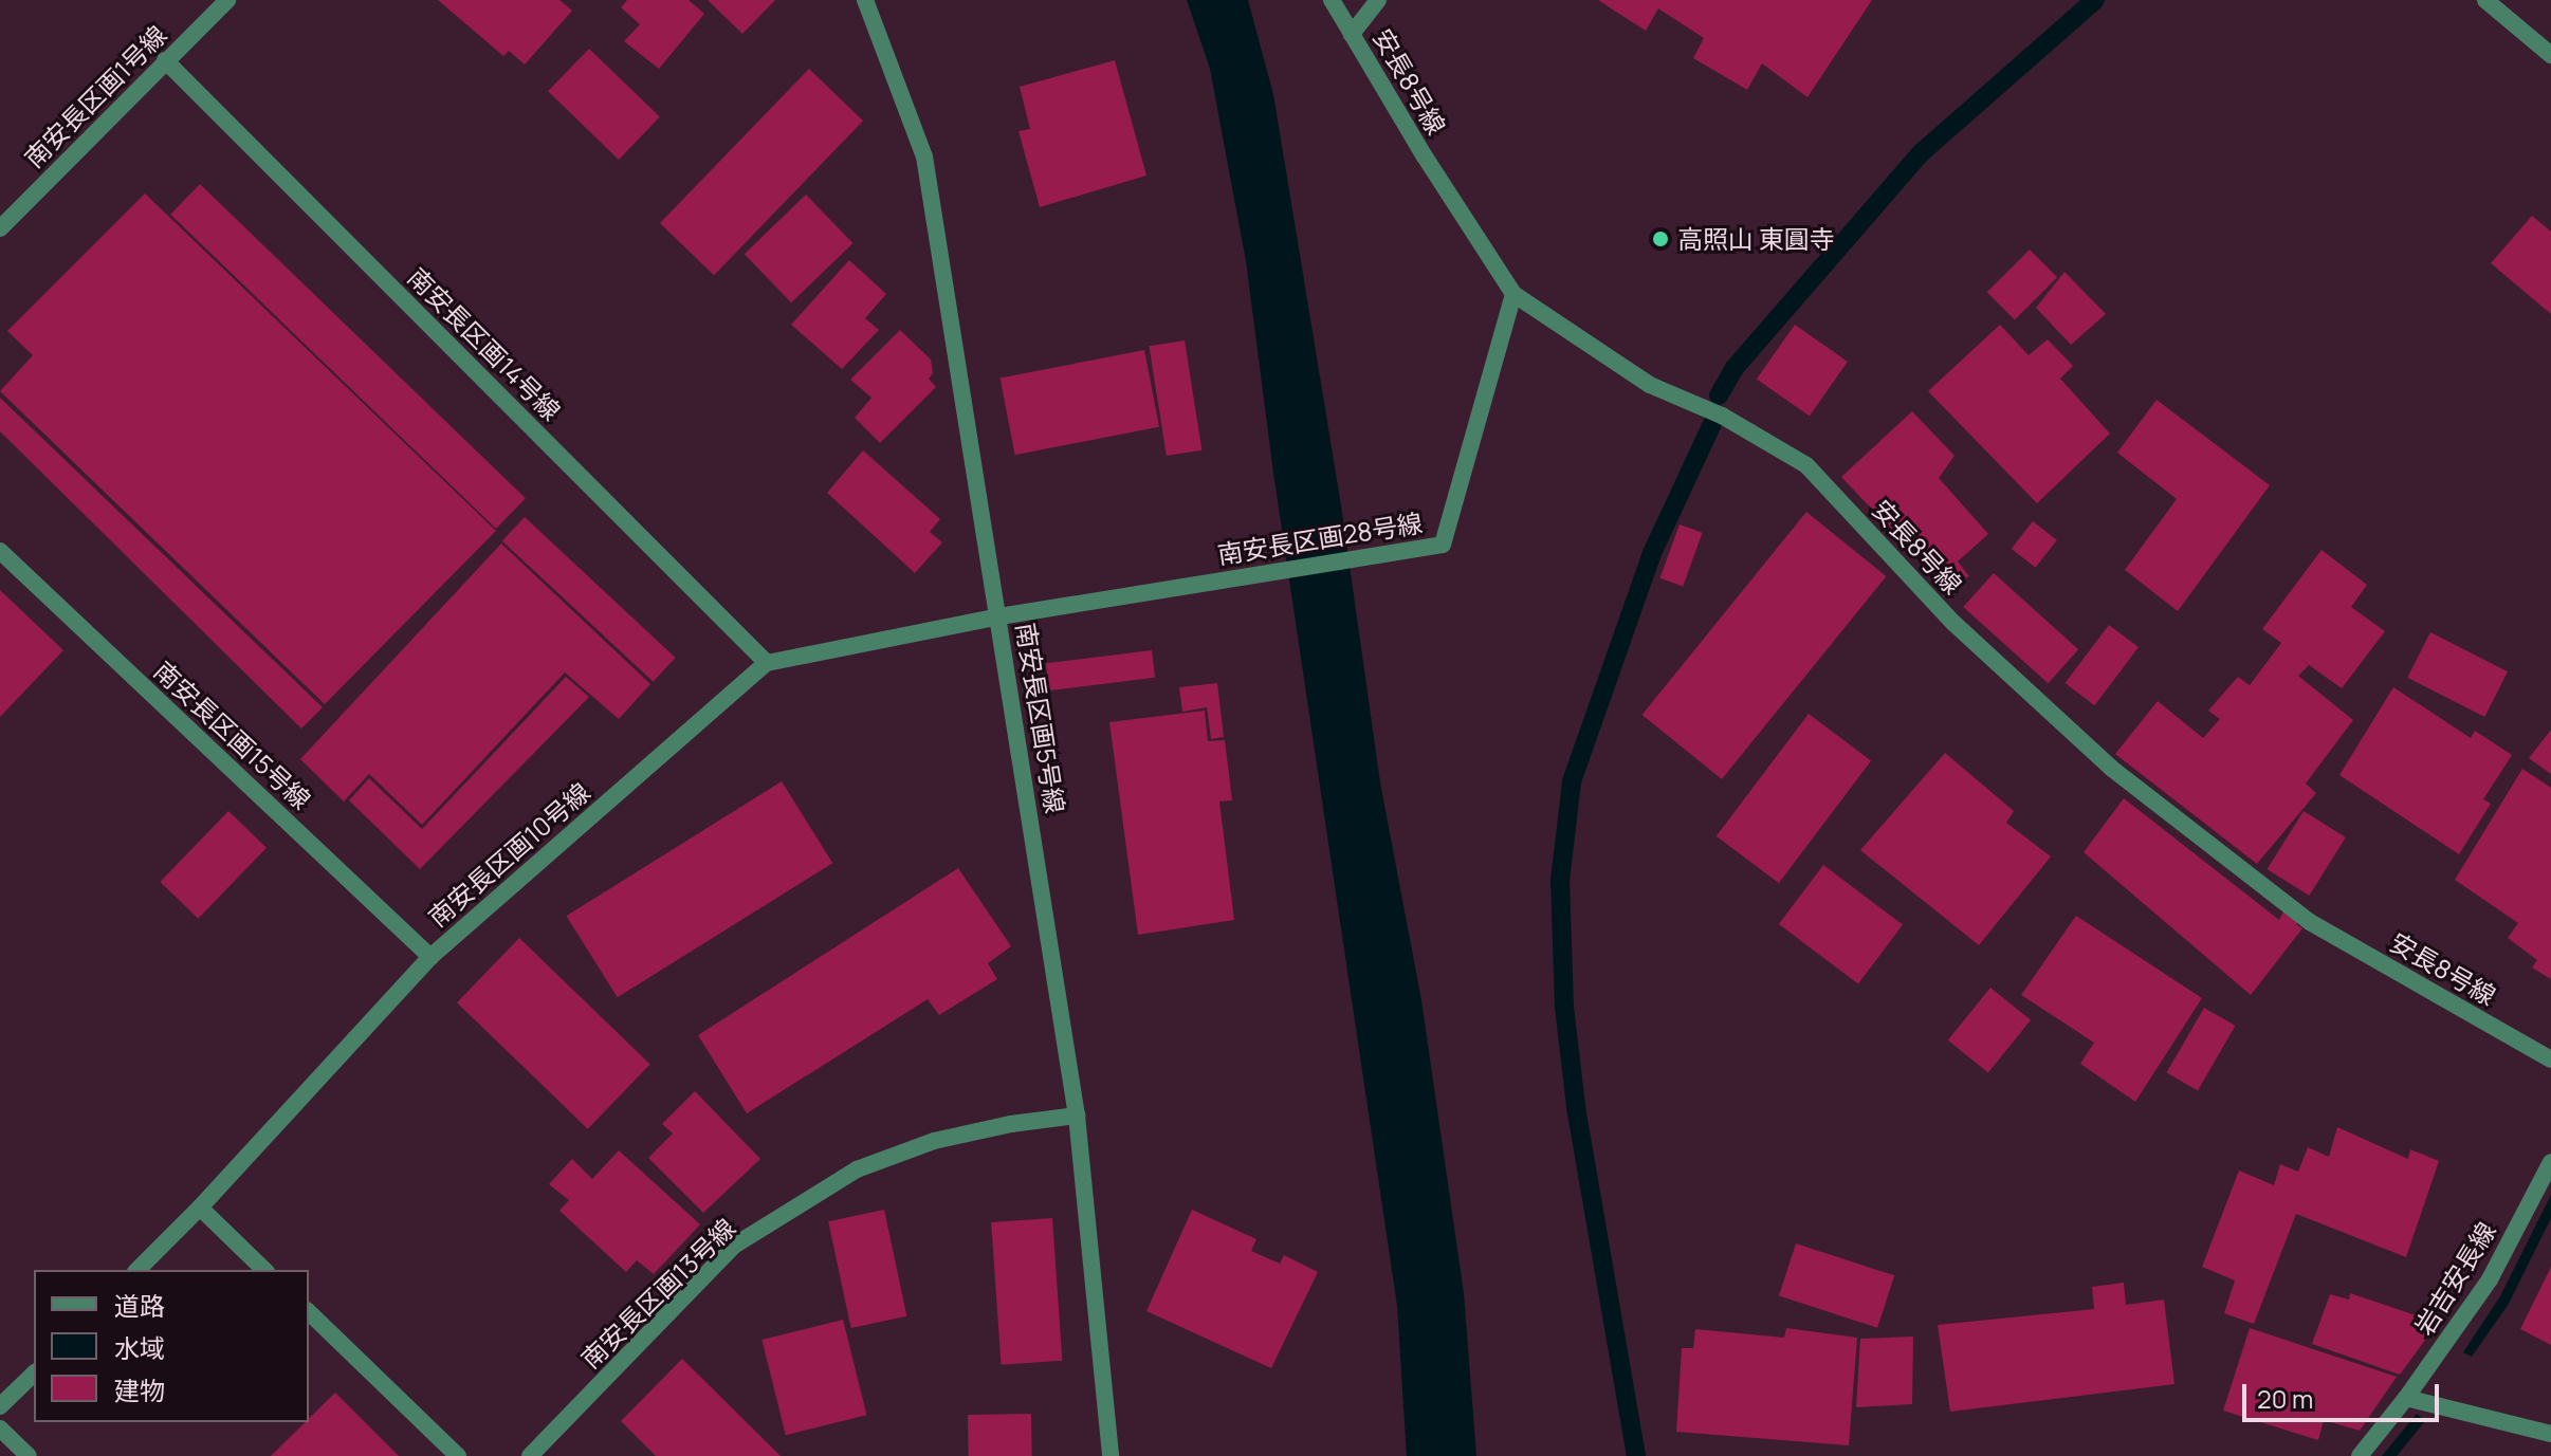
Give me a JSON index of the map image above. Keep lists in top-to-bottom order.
{
  "streets": {
    "street": [
      "安長8号線",
      "南安長区画1号線",
      "南安長区画14号線",
      "南安長区画28号線",
      "南安長区画5号線",
      "南安長区画15号線",
      "南安長区画10号線",
      "岩吉安長線",
      "南安長区画13号線"
    ]
  },
  "crossings": [
    ["安長8号線", "南安長区画28号線"],
    ["南安長区画1号線", "南安長区画14号線"],
    ["南安長区画14号線", "南安長区画10号線"],
    ["南安長区画28号線", "南安長区画5号線"],
    ["南安長区画28号線", "南安長区画10号線"],
    ["南安長区画5号線", "南安長区画10号線"],
    ["南安長区画5号線", "南安長区画13号線"],
    ["南安長区画15号線", "南安長区画10号線"]
  ],
  "places": ["高照山 東圓寺"],
  "legend": ["道路", "水域", "建物"],
  "scale_bar": "20 m"
}
